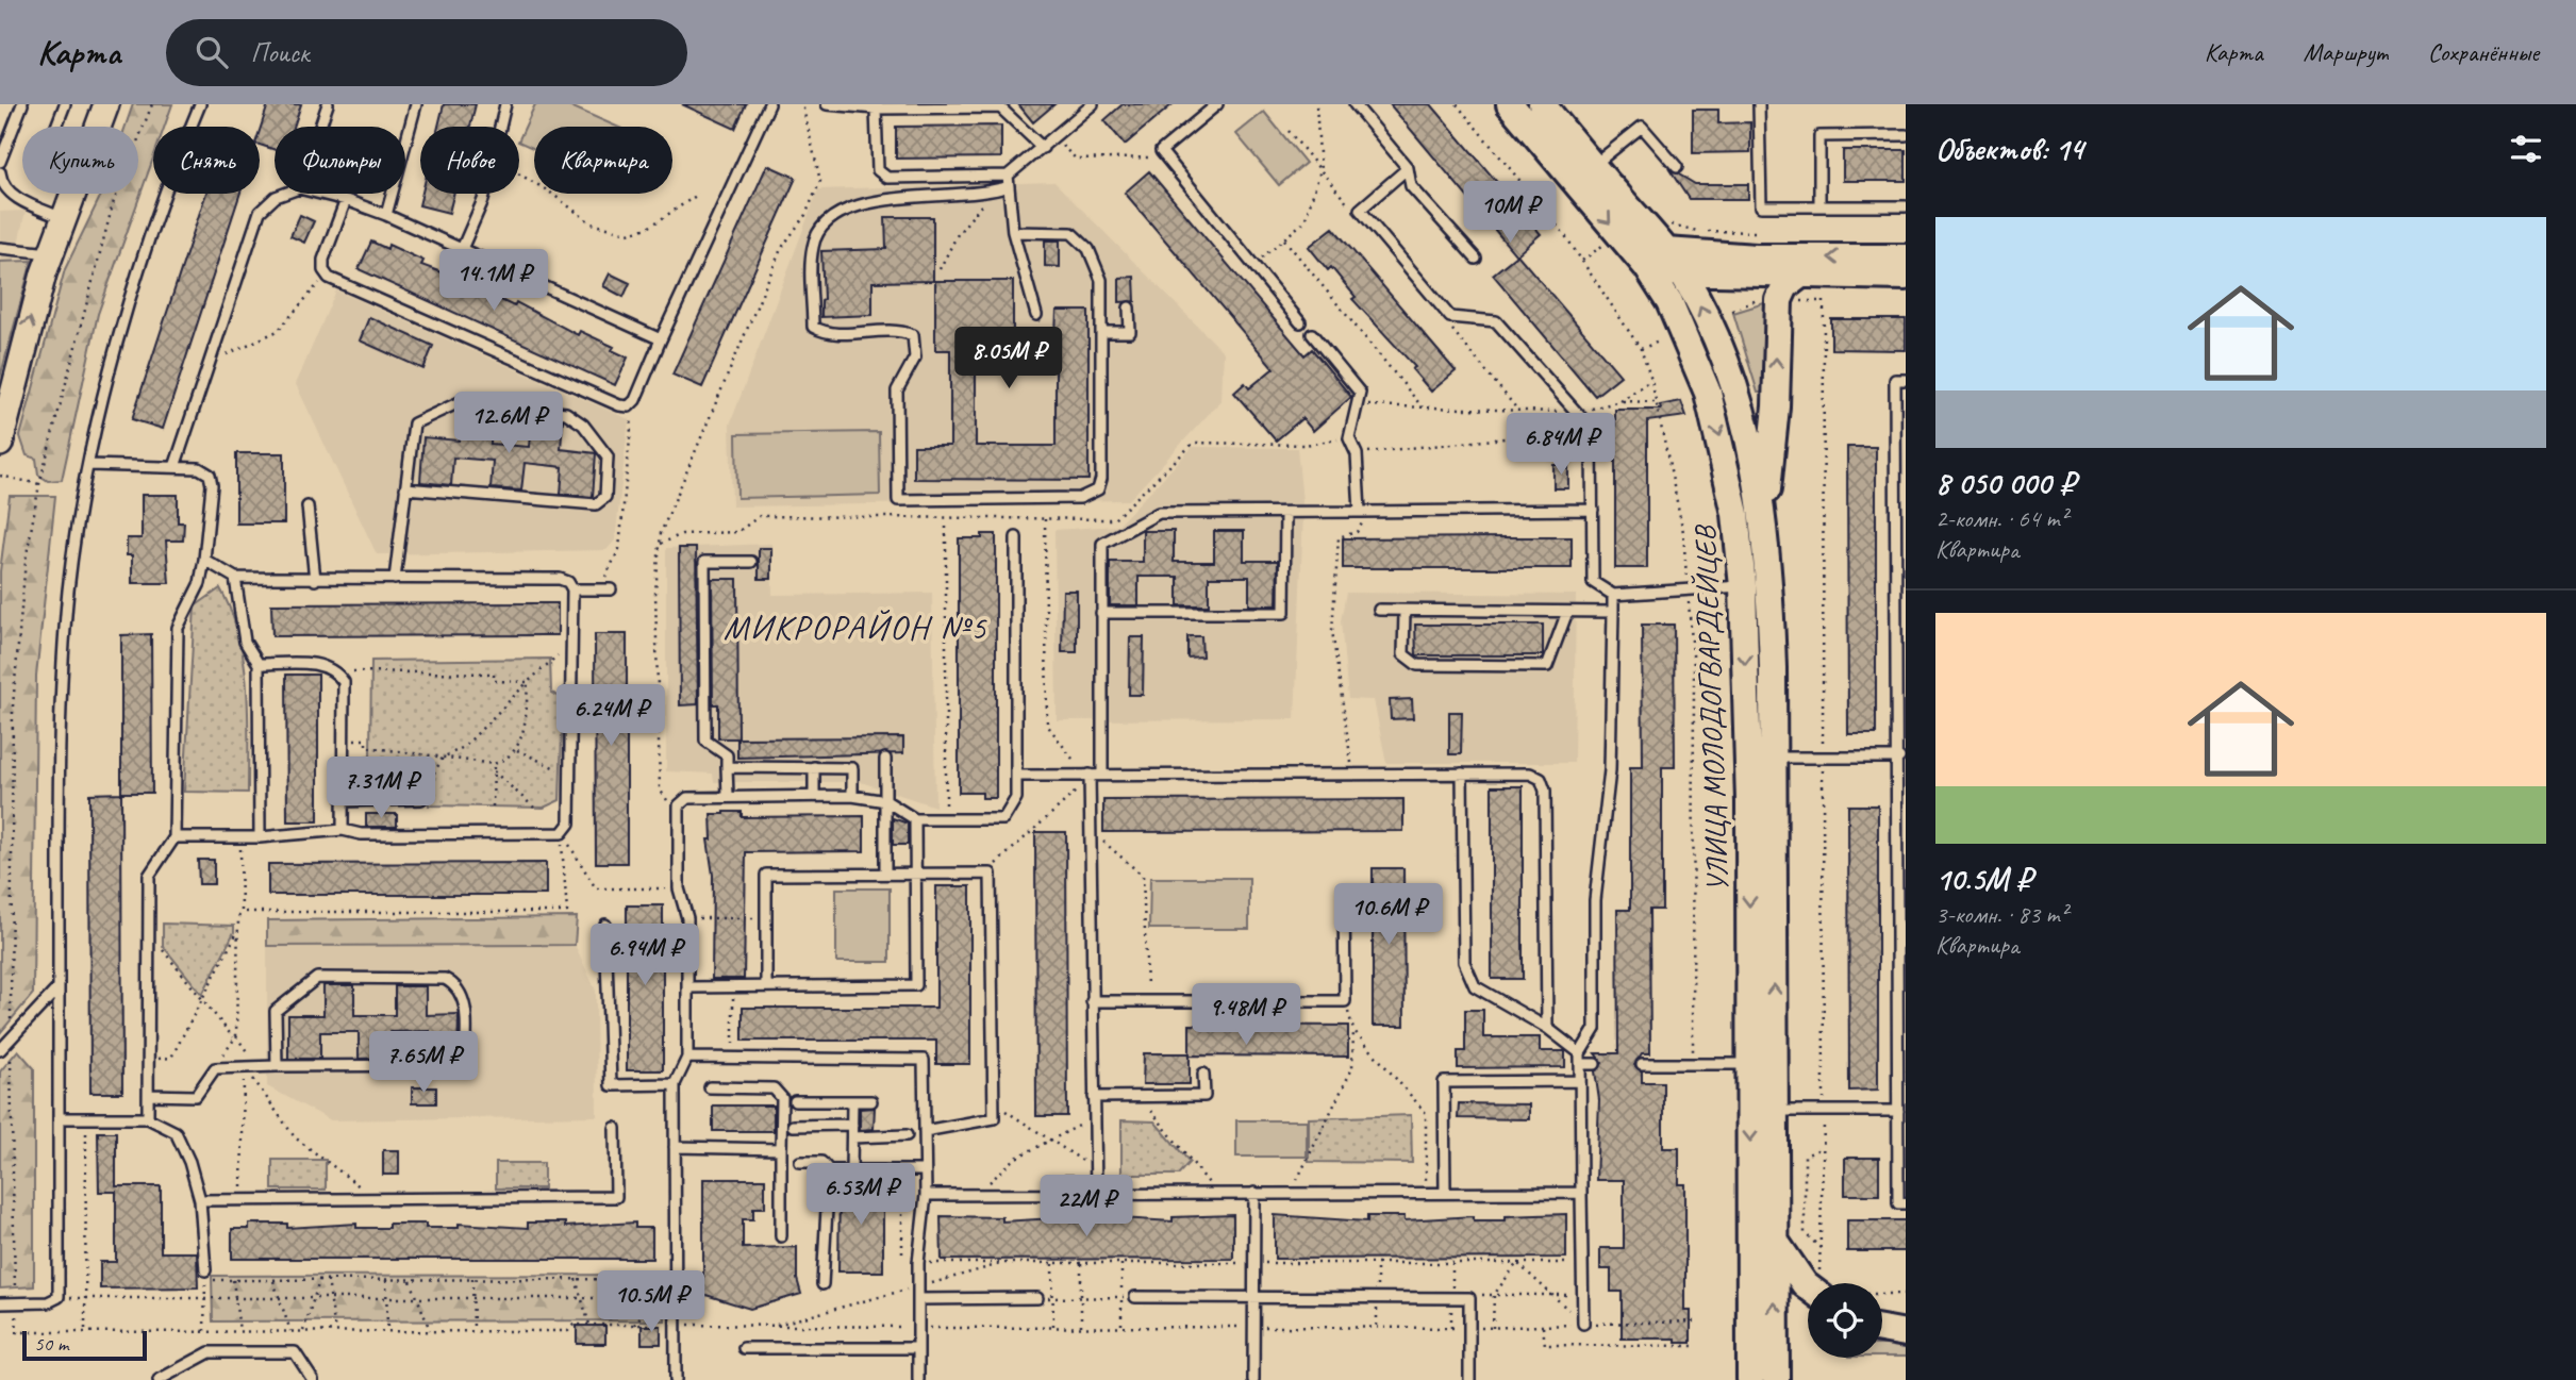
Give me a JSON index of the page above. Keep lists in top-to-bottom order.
{
  "streets": {
    "main road": ["УЛИЦА МОЛОДОГВАРДЕЙЦЕВ"]
  },
  "districts": ["МИКРОРАЙОН №5"],
  "scale_bar": "50 m",
  "page": {
    "header": "Карта",
    "search": "Поиск",
    "nav": ["Карта", "Маршрут", "Сохранённые"],
    "heading": "Объектов: 14",
    "chip": [
      "Купить",
      "Снять",
      "Фильтры",
      "Новое",
      "Квартира"
    ],
    "price": [
      "10M ₽",
      "14.1M ₽",
      "8.05M ₽",
      "12.6M ₽",
      "6.84M ₽",
      "6.24M ₽",
      "7.31M ₽",
      "10.6M ₽",
      "6.94M ₽",
      "9.48M ₽",
      "7.65M ₽",
      "6.53M ₽",
      "22M ₽",
      "10.5M ₽"
    ],
    "list": [
      {
        "name": "8 050 000 ₽",
        "note": "2-комн. · 64 m² · Квартира"
      },
      {
        "name": "10.5M ₽",
        "note": "3-комн. · 83 m² · Квартира"
      }
    ],
    "scale": "50 m"
  }
}
